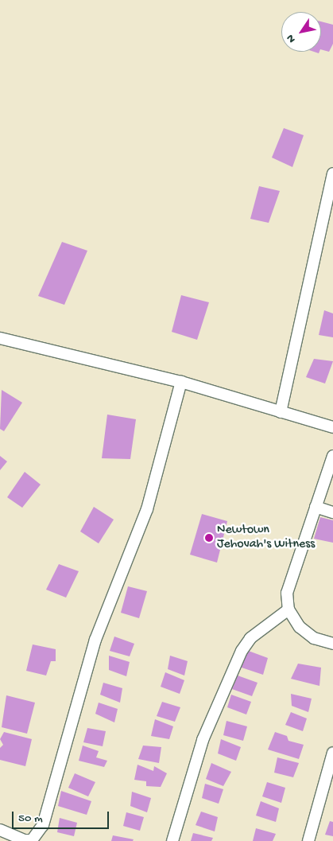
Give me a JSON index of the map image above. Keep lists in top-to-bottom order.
{
  "places": ["Newtown Jehovah's Witness"],
  "scale_bar": "50 m",
  "north": "bottom left"
}
